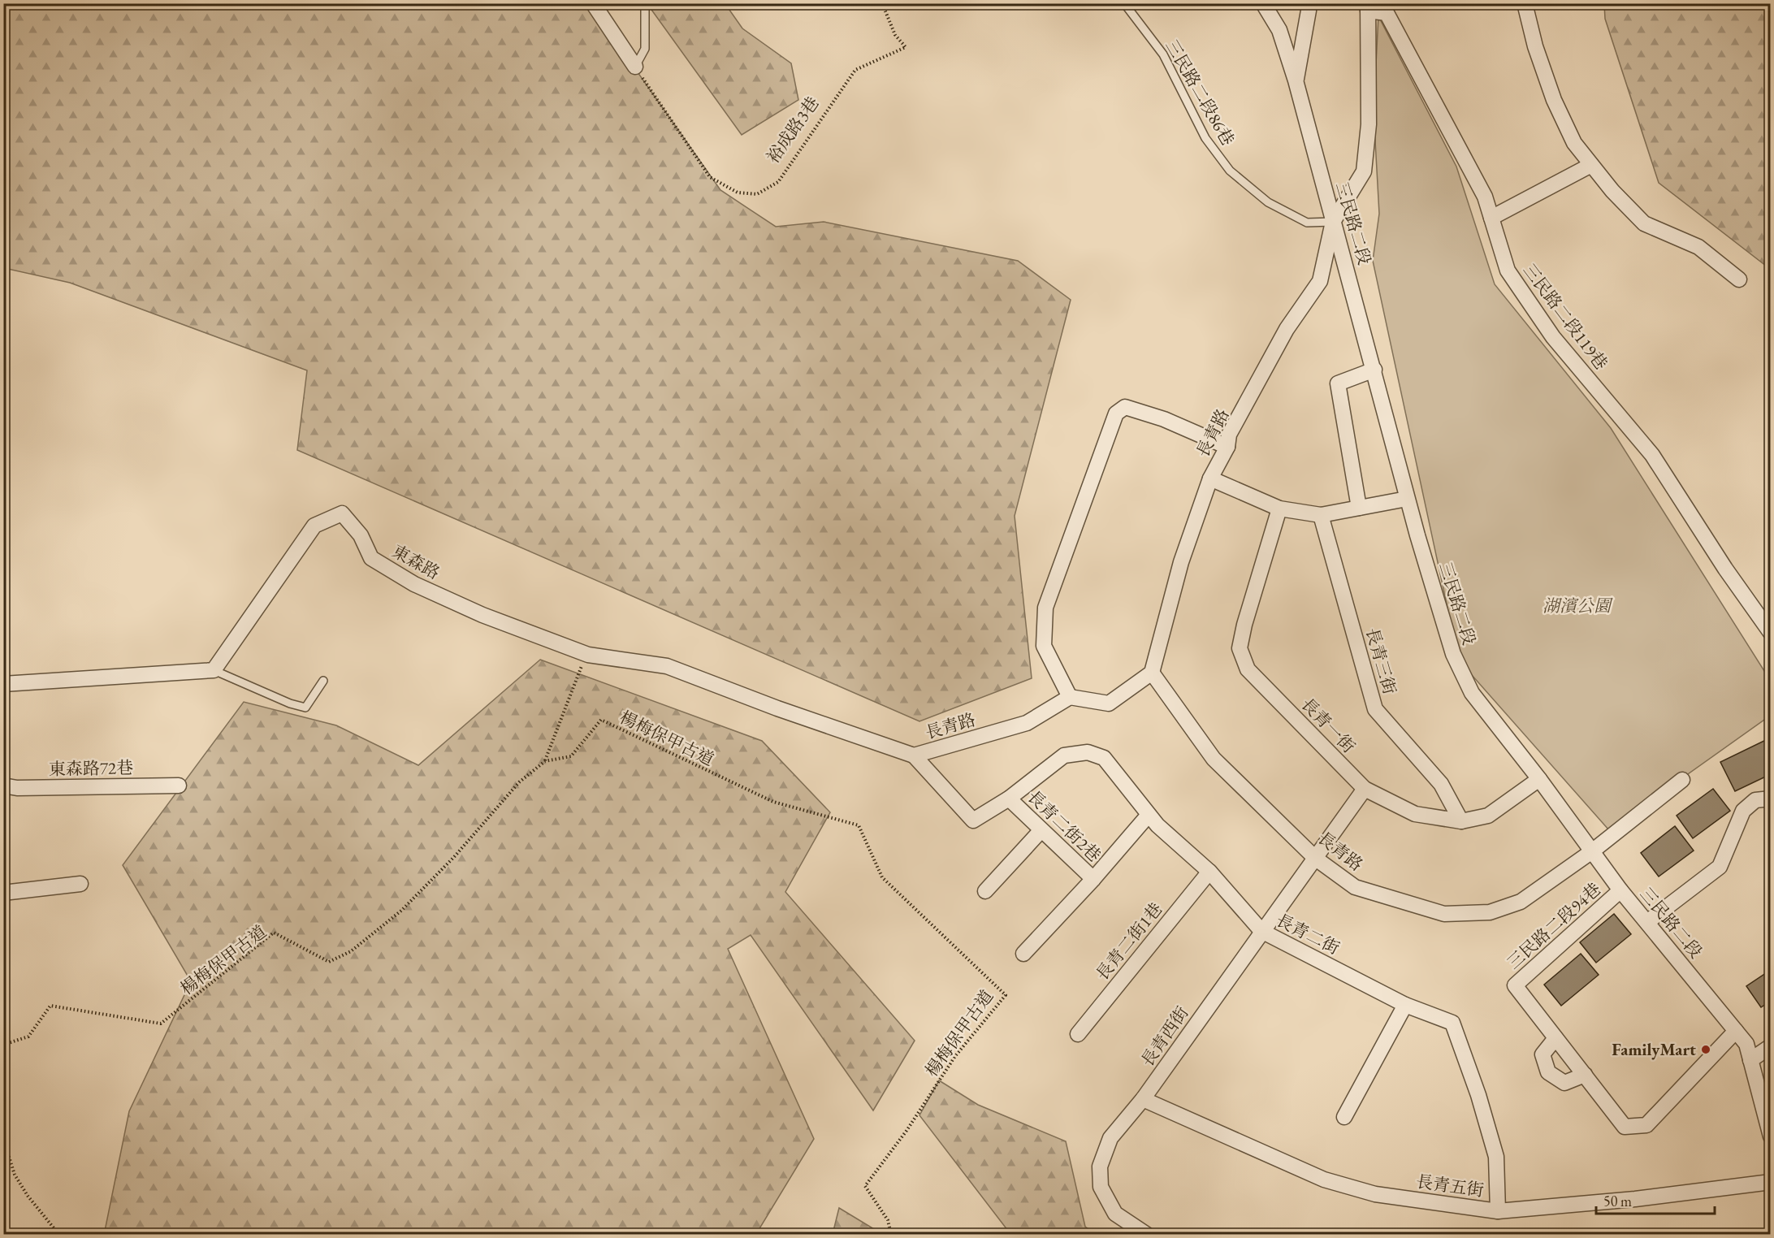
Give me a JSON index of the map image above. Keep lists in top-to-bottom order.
{
  "streets": {
    "street": [
      "三民路二段",
      "三民路二段119巷",
      "長青路",
      "東森路",
      "長青三街",
      "長青一街",
      "東森路72巷",
      "長青二街2巷",
      "三民路二段94巷",
      "長青二街",
      "長青二街1巷",
      "長青西街",
      "長青五街"
    ],
    "lane": ["三民路二段86巷"],
    "path": ["裕成路3巷", "楊梅保甲古道"]
  },
  "crossings": [
    ["三民路二段86巷", "三民路二段"],
    ["三民路二段86巷", "長青路"],
    ["三民路二段", "長青路"],
    ["三民路二段", "長青一街"],
    ["三民路二段", "三民路二段94巷"],
    ["長青路", "東森路"],
    ["長青路", "長青西街"],
    ["長青三街", "長青一街"],
    ["長青一街", "長青西街"],
    ["長青二街2巷", "長青二街"],
    ["長青二街", "長青二街1巷"],
    ["長青二街", "長青西街"],
    ["長青二街", "長青五街"],
    ["長青西街", "長青五街"]
  ],
  "parks": ["湖濱公園"],
  "places": ["FamilyMart"],
  "scale_bar": "50 m"
}
